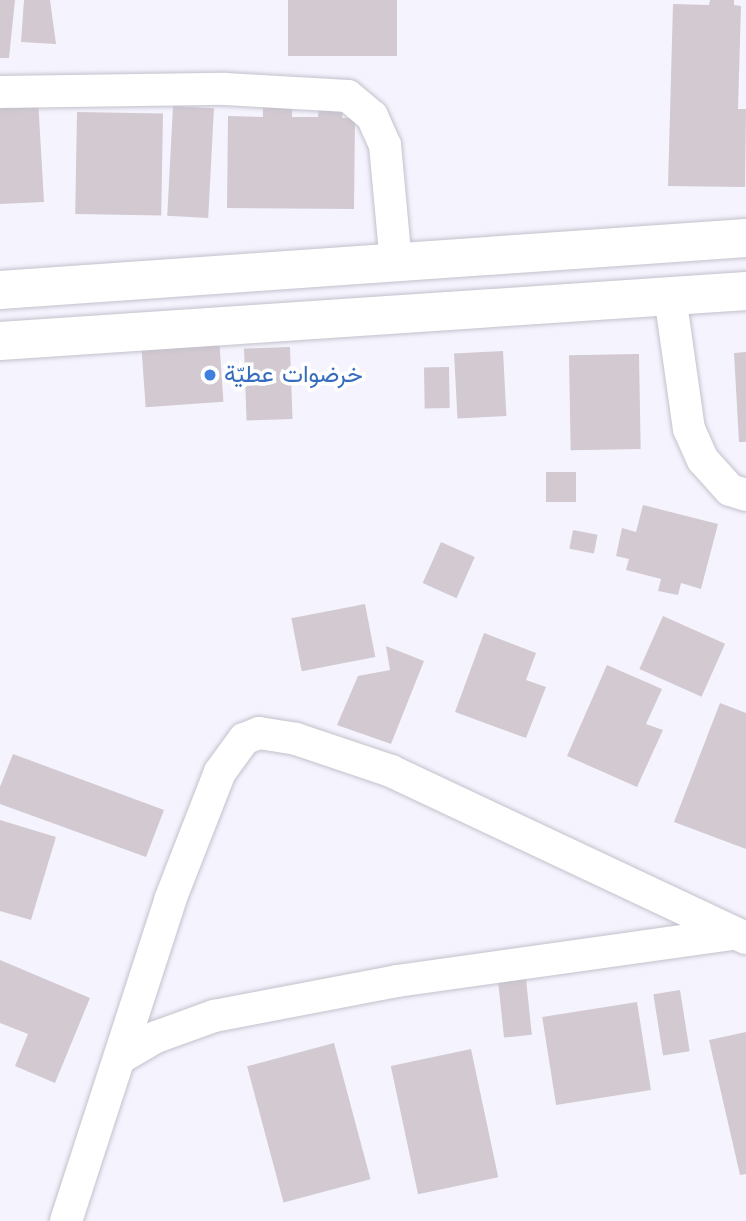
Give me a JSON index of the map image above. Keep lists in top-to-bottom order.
{
  "places": ["خرضوات عطيّة"]
}
